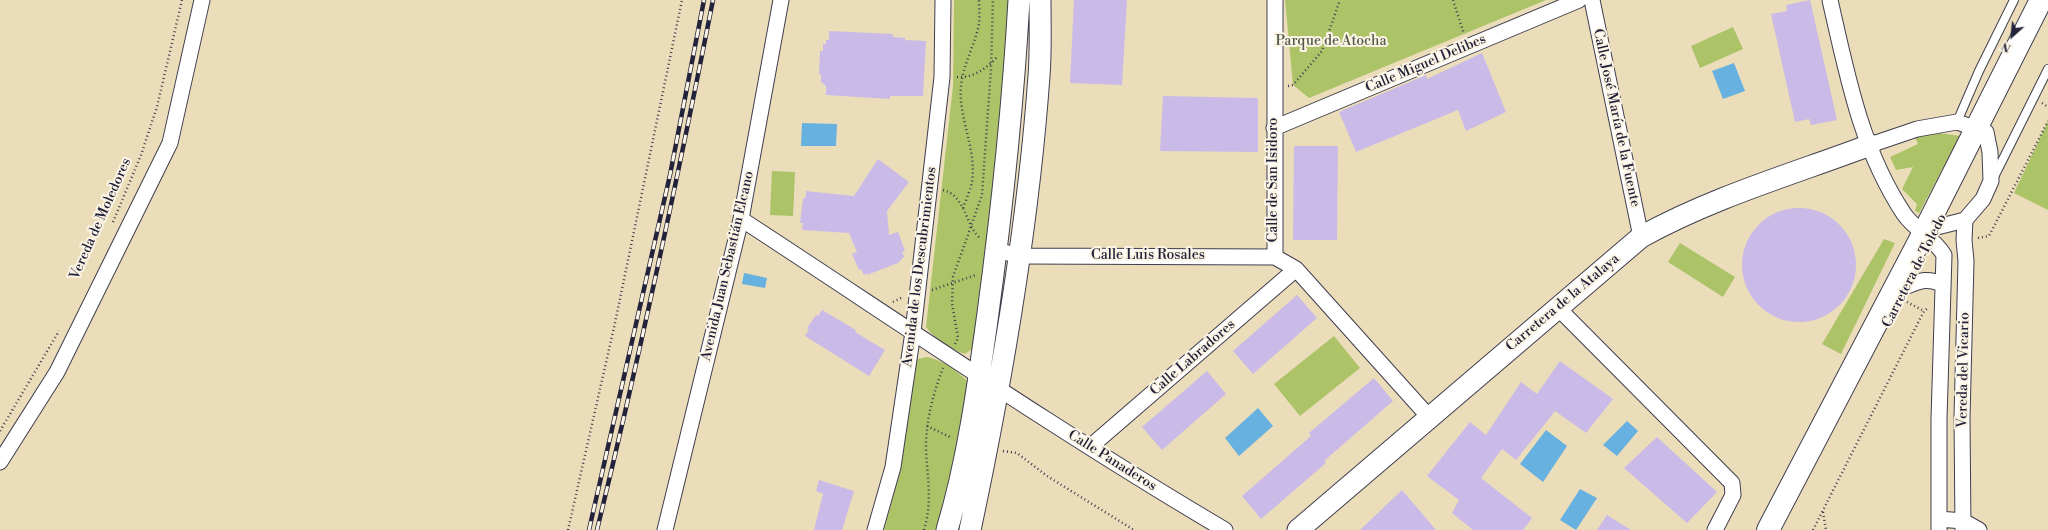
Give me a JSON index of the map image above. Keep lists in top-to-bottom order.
{
  "streets": {
    "highway": ["Carretera de Toledo"],
    "street": [
      "Calle Miguel Delibes",
      "Calle José María de la Fuente",
      "Calle de San Isidoro",
      "Calle Luis Rosales",
      "Avenida Juan Sebastián Elcano",
      "Avenida de los Descubrimientos",
      "Carretera de la Atalaya",
      "Calle Labradores",
      "Vereda del Vicario",
      "Calle Panaderos"
    ],
    "path": ["Vereda de Moledores"]
  },
  "crossings": [
    ["Calle Miguel Delibes", "Calle de San Isidoro"],
    ["Calle José María de la Fuente", "Carretera de la Atalaya"],
    ["Calle de San Isidoro", "Calle Luis Rosales"],
    ["Calle de San Isidoro", "Carretera de la Atalaya"],
    ["Calle de San Isidoro", "Calle Labradores"],
    ["Avenida Juan Sebastián Elcano", "Calle Panaderos"],
    ["Avenida de los Descubrimientos", "Calle Panaderos"],
    ["Carretera de Toledo", "Vereda del Vicario"],
    ["Calle Labradores", "Calle Panaderos"]
  ],
  "parks": ["Parque de Atocha"],
  "north": "bottom left"
}
